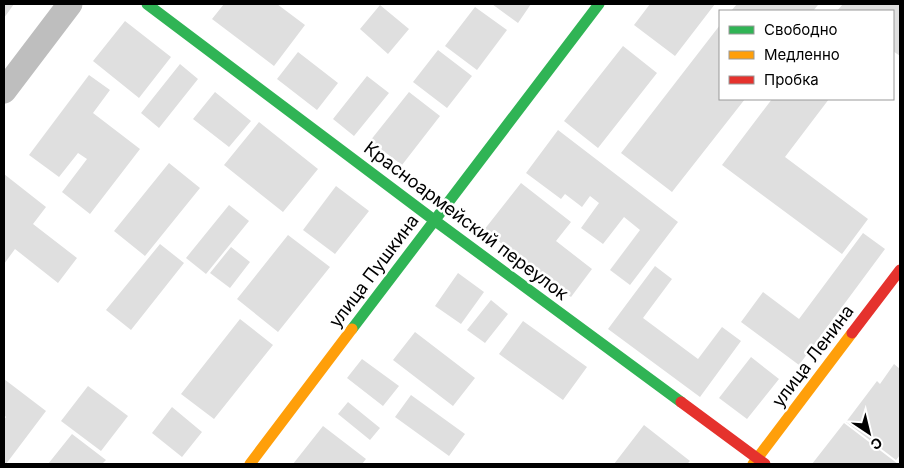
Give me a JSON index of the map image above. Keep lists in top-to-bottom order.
{
  "streets": {
    "street": ["Красноармейский переулок", "улица Пушкина", "улица Ленина"]
  },
  "crossings": [
    ["Красноармейский переулок", "улица Пушкина"],
    ["Красноармейский переулок", "улица Ленина"]
  ],
  "legend": ["Свободно", "Медленно", "Пробка"],
  "north": "bottom right"
}
